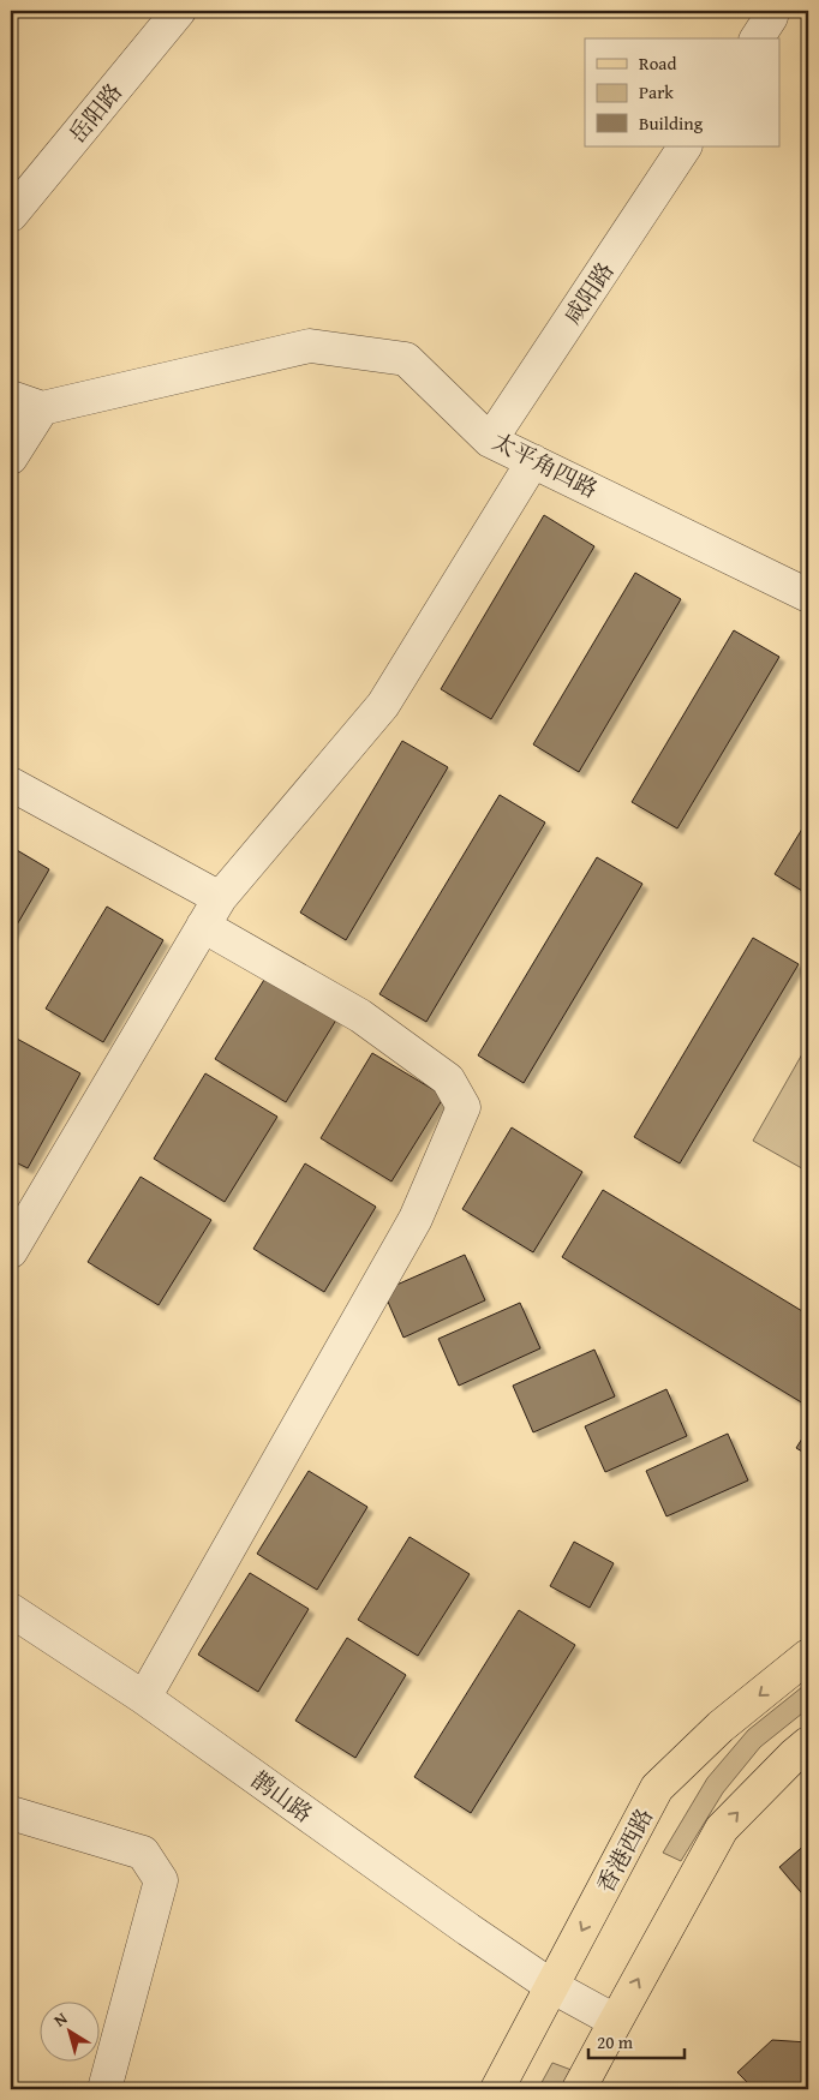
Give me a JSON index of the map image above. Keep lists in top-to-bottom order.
{
  "streets": {
    "main road": ["香港西路"],
    "street": [
      "岳阳路",
      "咸阳路",
      "太平角四路",
      "鹊山路"
    ]
  },
  "crossings": [
    ["咸阳路", "太平角四路"],
    ["鹊山路", "香港西路"]
  ],
  "legend": ["Road", "Park", "Building"],
  "scale_bar": "20 m",
  "north": "top left"
}
